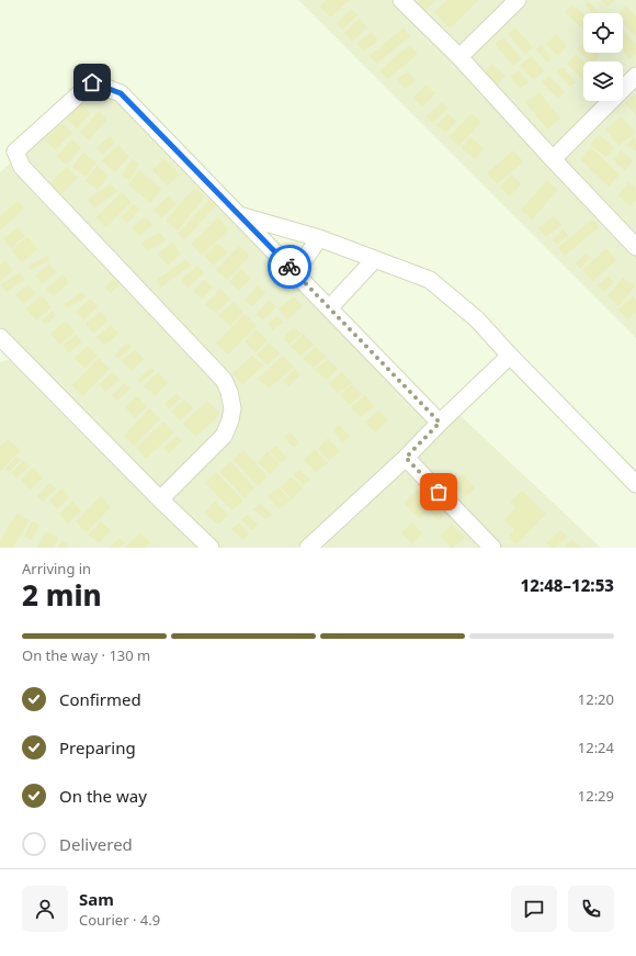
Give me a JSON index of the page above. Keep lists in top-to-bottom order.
{
  "page": {
    "heading": ["2 min", "Arriving in", "12:48–12:53"],
    "panel": ["Sam", "Courier · 4.9"],
    "bar": "On the way · 130 m",
    "list": [
      ["Confirmed", "12:20"],
      ["Preparing", "12:24"],
      ["On the way", "12:29"],
      "Delivered"
    ]
  }
}
